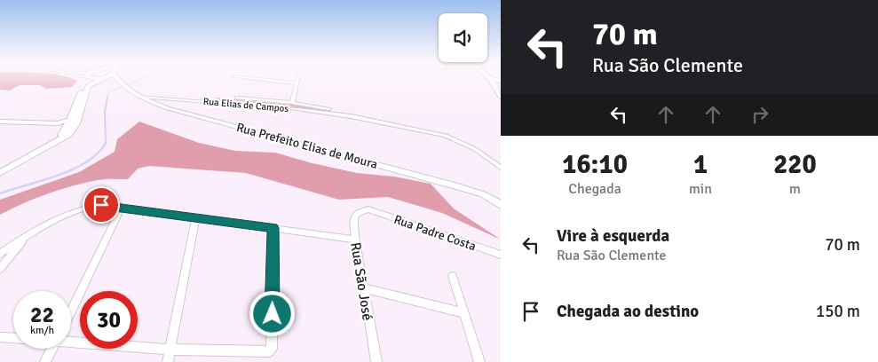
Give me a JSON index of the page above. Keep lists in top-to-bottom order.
{
  "streets": {
    "street": [
      "Rua Elias de Campos",
      "Rua Prefeito Elias de Moura",
      "Rua Padre Costa",
      "Rua São José"
    ]
  },
  "crossings": [
    ["Rua Elias de Campos", "Rua Prefeito Elias de Moura"],
    ["Rua Padre Costa", "Rua São José"]
  ],
  "page": {
    "turn": ["70 m", "Rua São Clemente"],
    "eta": [
      "16:10",
      "Chegada",
      "1",
      "min",
      "220",
      "m"
    ],
    "list": [
      {
        "name": "Vire à esquerda",
        "note": "Rua São Clemente",
        "value": "70 m"
      },
      {
        "name": "Chegada ao destino",
        "value": "150 m"
      }
    ],
    "speed": "22 km/h",
    "limit": "30"
  }
}
